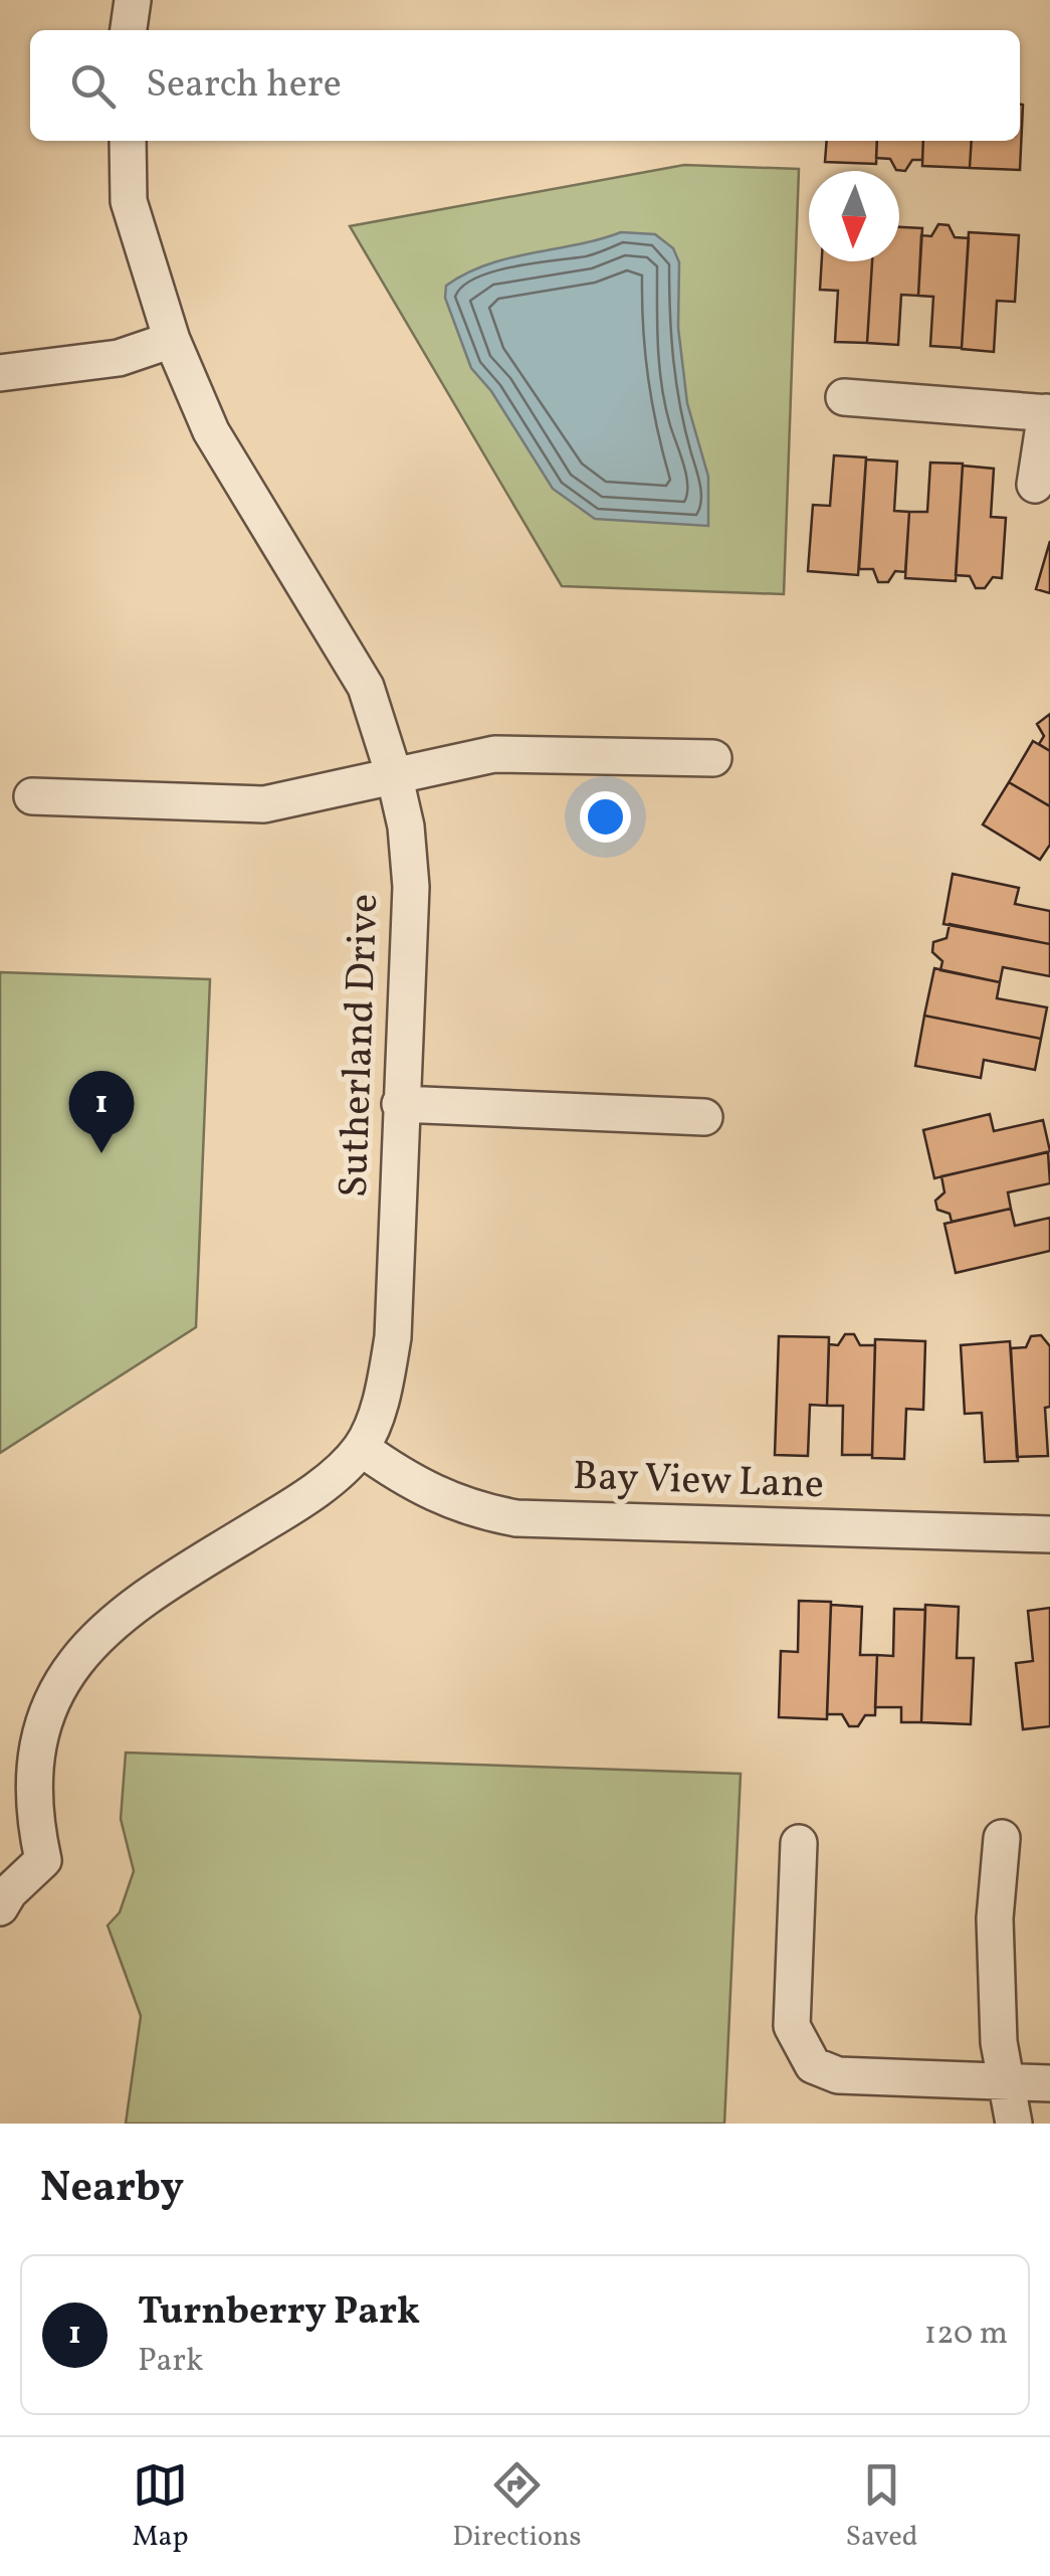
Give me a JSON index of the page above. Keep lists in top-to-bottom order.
{
  "streets": {
    "street": ["Sutherland Drive", "Bay View Lane"]
  },
  "crossings": [
    ["Sutherland Drive", "Bay View Lane"]
  ],
  "north": "bottom",
  "page": {
    "search": "Search here",
    "pins": "1",
    "heading": "Nearby",
    "list": [
      {
        "mark": "1",
        "name": "Turnberry Park",
        "note": "Park",
        "value": "120 m"
      }
    ],
    "nav": ["Map", "Directions", "Saved"]
  }
}
